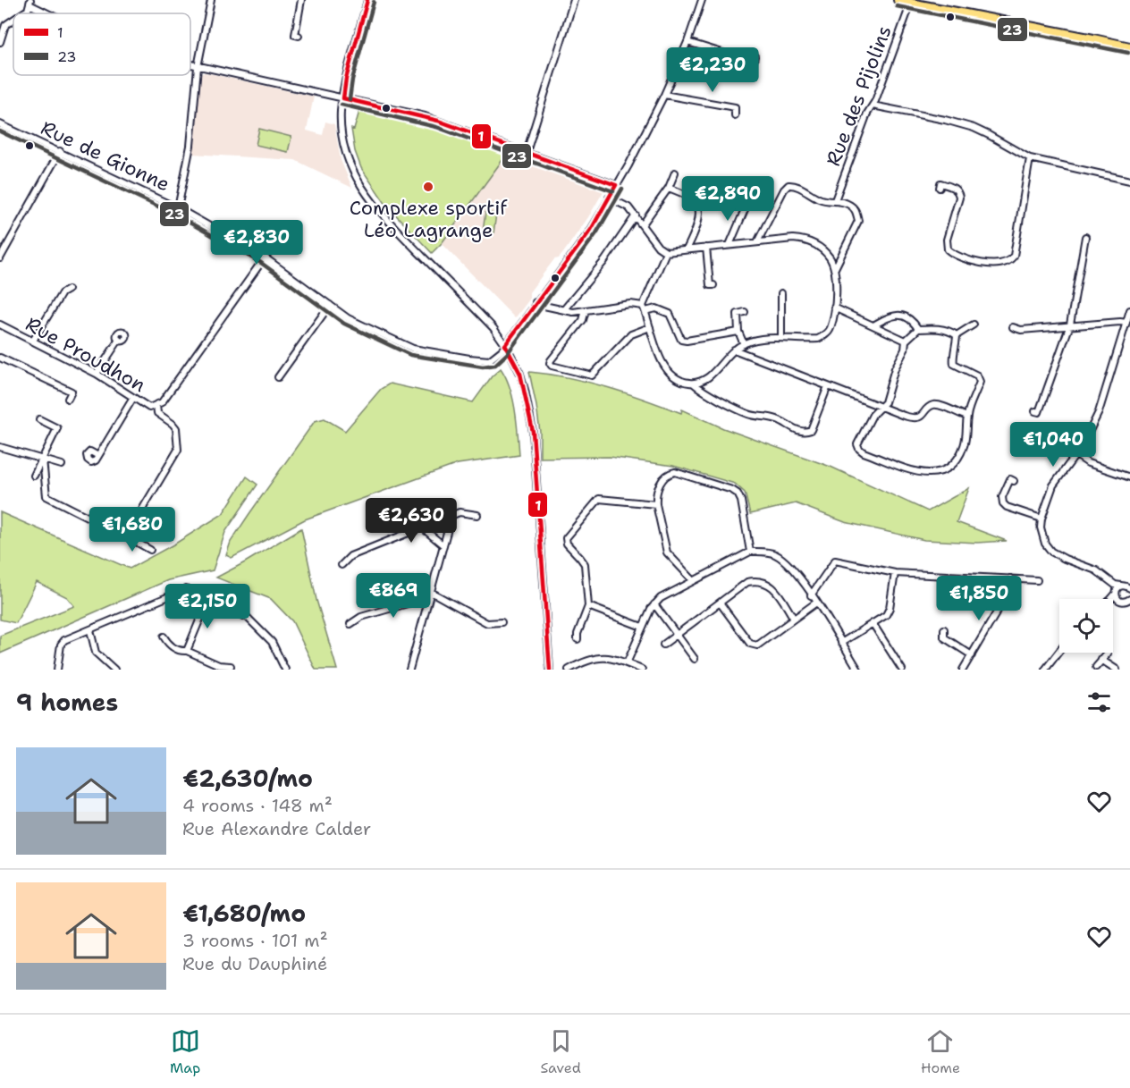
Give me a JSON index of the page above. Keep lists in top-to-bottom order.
{
  "streets": {
    "street": ["Rue des Pijolins", "Rue de Gionne", "Rue Proudhon"]
  },
  "places": ["Complexe sportif Léo Lagrange"],
  "lines": ["transit line 1", "transit line 23"],
  "legend": ["1", "23"],
  "page": {
    "price": [
      "€2,230",
      "€2,890",
      "€2,830",
      "€1,040",
      "€2,630",
      "€1,680",
      "€869",
      "€1,850",
      "€2,150"
    ],
    "heading": "9 homes",
    "list": [
      {
        "name": "€2,630/mo",
        "note": "4 rooms · 148 m² · Rue Alexandre Calder"
      },
      {
        "name": "€1,680/mo",
        "note": "3 rooms · 101 m² · Rue du Dauphiné"
      }
    ],
    "tabs": ["Map", "Saved", "Home"]
  }
}
